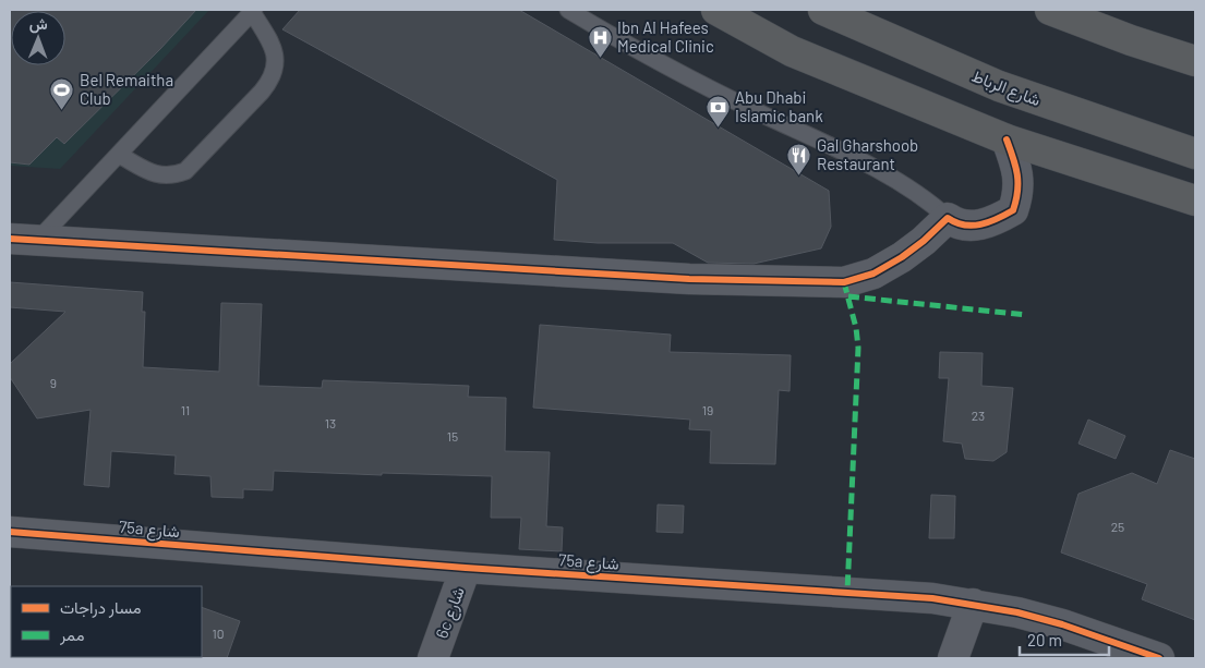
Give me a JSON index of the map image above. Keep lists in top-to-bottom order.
{
  "streets": {
    "highway": ["شارع الرباط"],
    "street": ["75a شارع", "6c شارع"]
  },
  "crossings": [
    ["75a شارع", "6c شارع"]
  ],
  "places": {
    "hospital": ["Ibn Al Hafees Medical Clinic"],
    "sports": ["Bel Remaitha Club"],
    "bank": ["Abu Dhabi Islamic bank"],
    "restaurant": ["Gal Gharshoob Restaurant"]
  },
  "house_numbers": [
    "9",
    "11",
    "19",
    "23",
    "13",
    "15",
    "25",
    "10"
  ],
  "legend": ["مسار دراجات", "ممر"],
  "scale_bar": "20 m",
  "north": "top"
}
